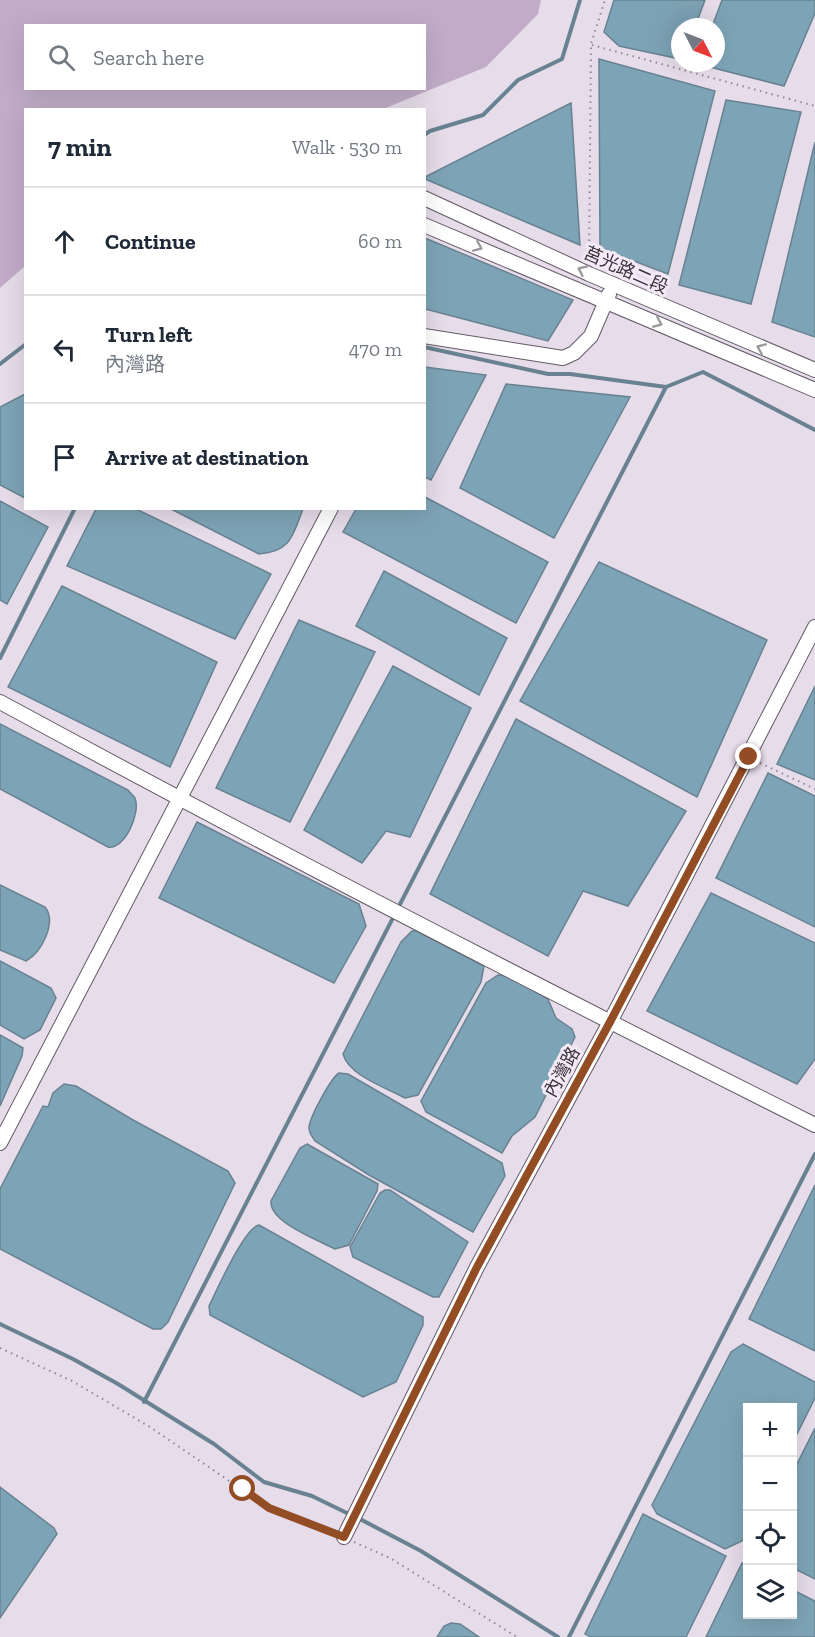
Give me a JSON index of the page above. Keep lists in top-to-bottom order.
{
  "streets": {
    "street": ["莒光路二段", "內灣路"]
  },
  "north": "bottom right",
  "page": {
    "search": "Search here",
    "heading": ["7 min", "Walk · 530 m"],
    "list": [
      ["Continue", "60 m"],
      ["Turn left", "內灣路", "470 m"],
      "Arrive at destination"
    ],
    "map_buttons": ["+", "−"]
  }
}
